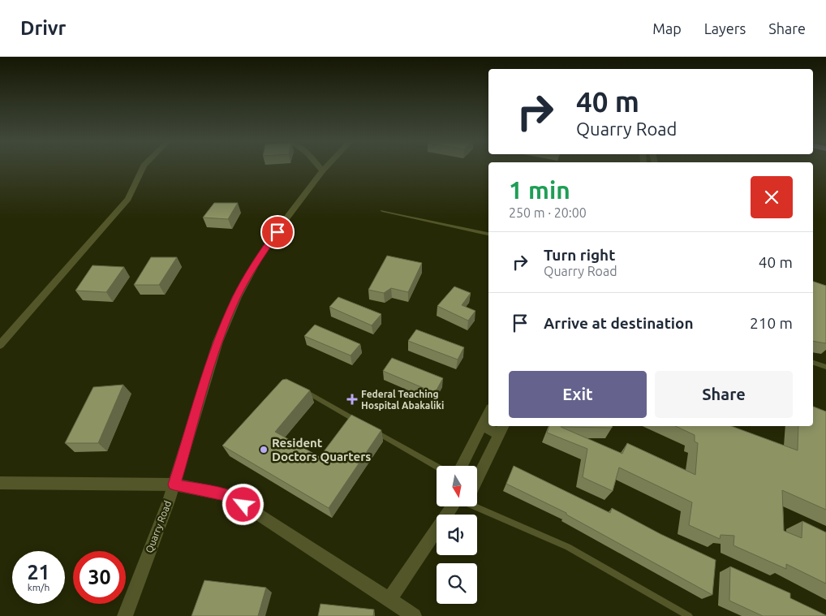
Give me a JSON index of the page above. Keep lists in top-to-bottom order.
{
  "streets": {
    "street": ["Quarry Road"]
  },
  "places": {
    "health": ["Federal Teaching Hospital Abakaliki"],
    "other": ["Resident Doctors Quarters"]
  },
  "north": "bottom",
  "page": {
    "header": "Drivr",
    "nav": ["Map", "Layers", "Share"],
    "turn": ["40 m", "Quarry Road"],
    "heading": ["1 min", "250 m · 20:00"],
    "list": [
      {
        "name": "Turn right",
        "note": "Quarry Road",
        "value": "40 m"
      },
      {
        "name": "Arrive at destination",
        "value": "210 m"
      }
    ],
    "buttons": ["Exit", "Share"],
    "speed": "21 km/h",
    "limit": "30"
  }
}
